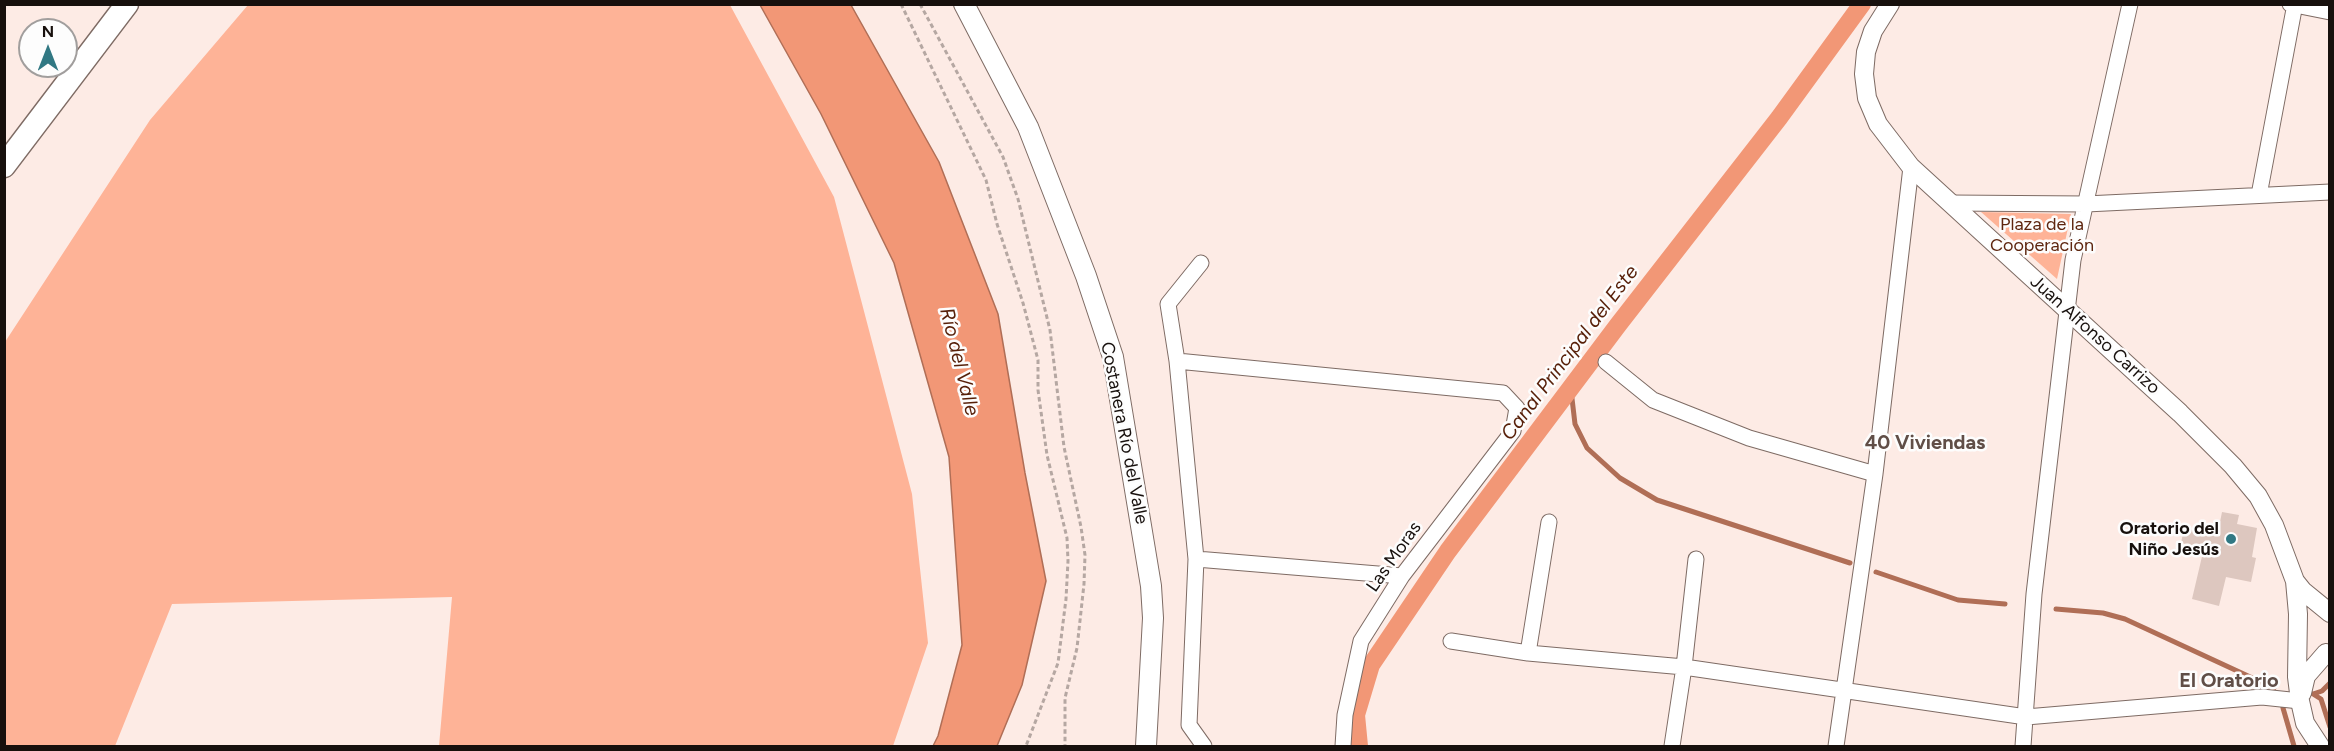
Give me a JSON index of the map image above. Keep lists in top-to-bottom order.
{
  "streets": {
    "main road": ["Costanera Río del Valle"],
    "street": ["Juan Alfonso Carrizo", "Las Moras"]
  },
  "districts": ["40 Viviendas", "El Oratorio"],
  "water": ["Canal Principal del Este", "Río del Valle"],
  "parks": ["Plaza de la Cooperación"],
  "places": ["Oratorio del Niño Jesús"],
  "north": "top"
}
